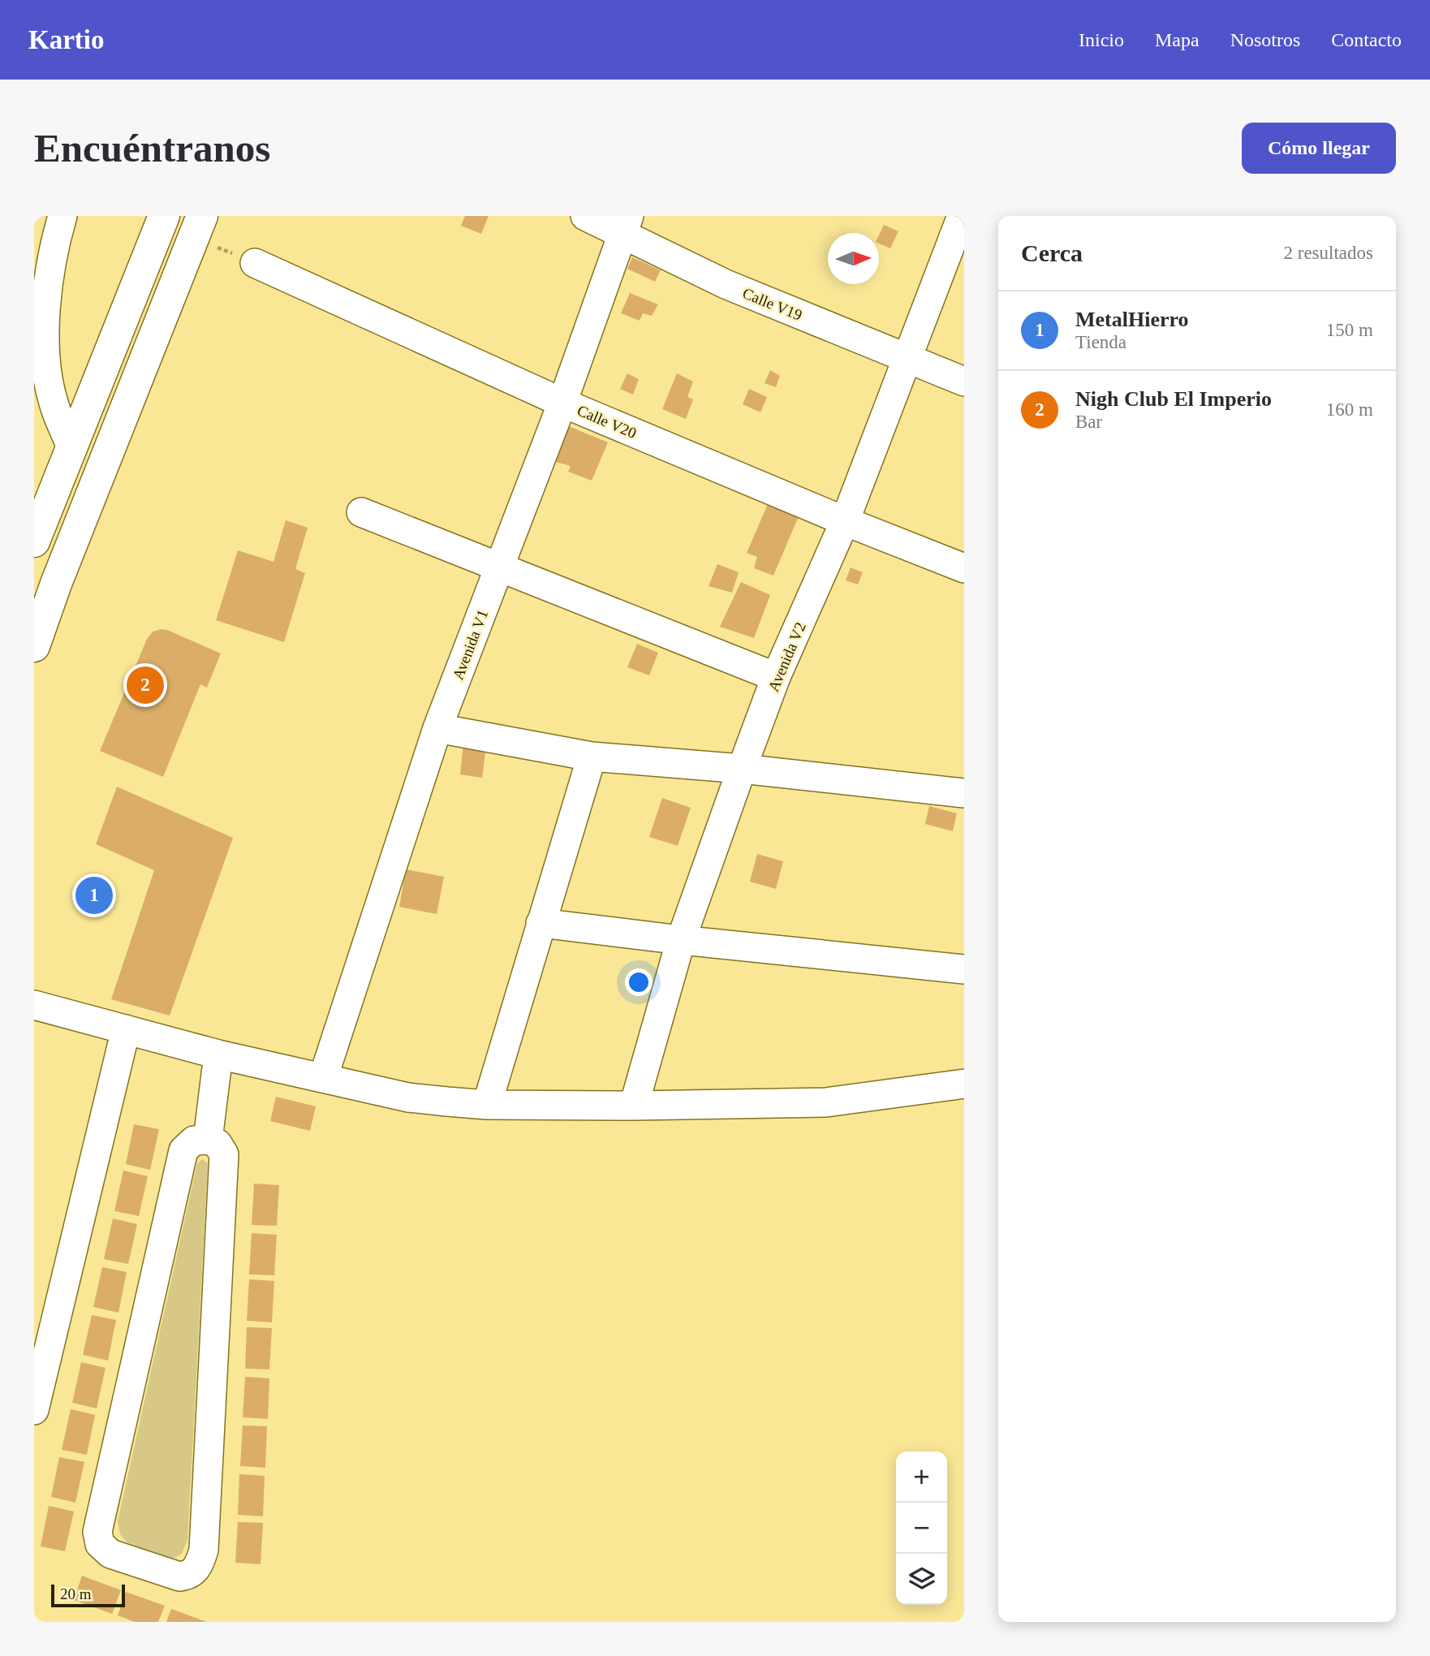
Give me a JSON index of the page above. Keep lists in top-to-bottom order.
{
  "streets": {
    "street": [
      "Calle V19",
      "Calle V20",
      "Avenida V1",
      "Avenida V2"
    ]
  },
  "crossings": [
    ["Calle V19", "Avenida V1"],
    ["Calle V19", "Avenida V2"],
    ["Calle V20", "Avenida V1"],
    ["Calle V20", "Avenida V2"]
  ],
  "scale_bar": "20 m",
  "north": "right",
  "page": {
    "header": "Kartio",
    "nav": [
      "Inicio",
      "Mapa",
      "Nosotros",
      "Contacto"
    ],
    "buttons": "Cómo llegar",
    "title": "Encuéntranos",
    "heading": ["Cerca", "2 resultados"],
    "list": [
      {
        "mark": "1",
        "name": "MetalHierro",
        "note": "Tienda",
        "value": "150 m"
      },
      {
        "mark": "2",
        "name": "Nigh Club El Imperio",
        "note": "Bar",
        "value": "160 m"
      }
    ],
    "pins": ["2", "1"],
    "map_buttons": ["+", "−"],
    "scale": "20 m"
  }
}
